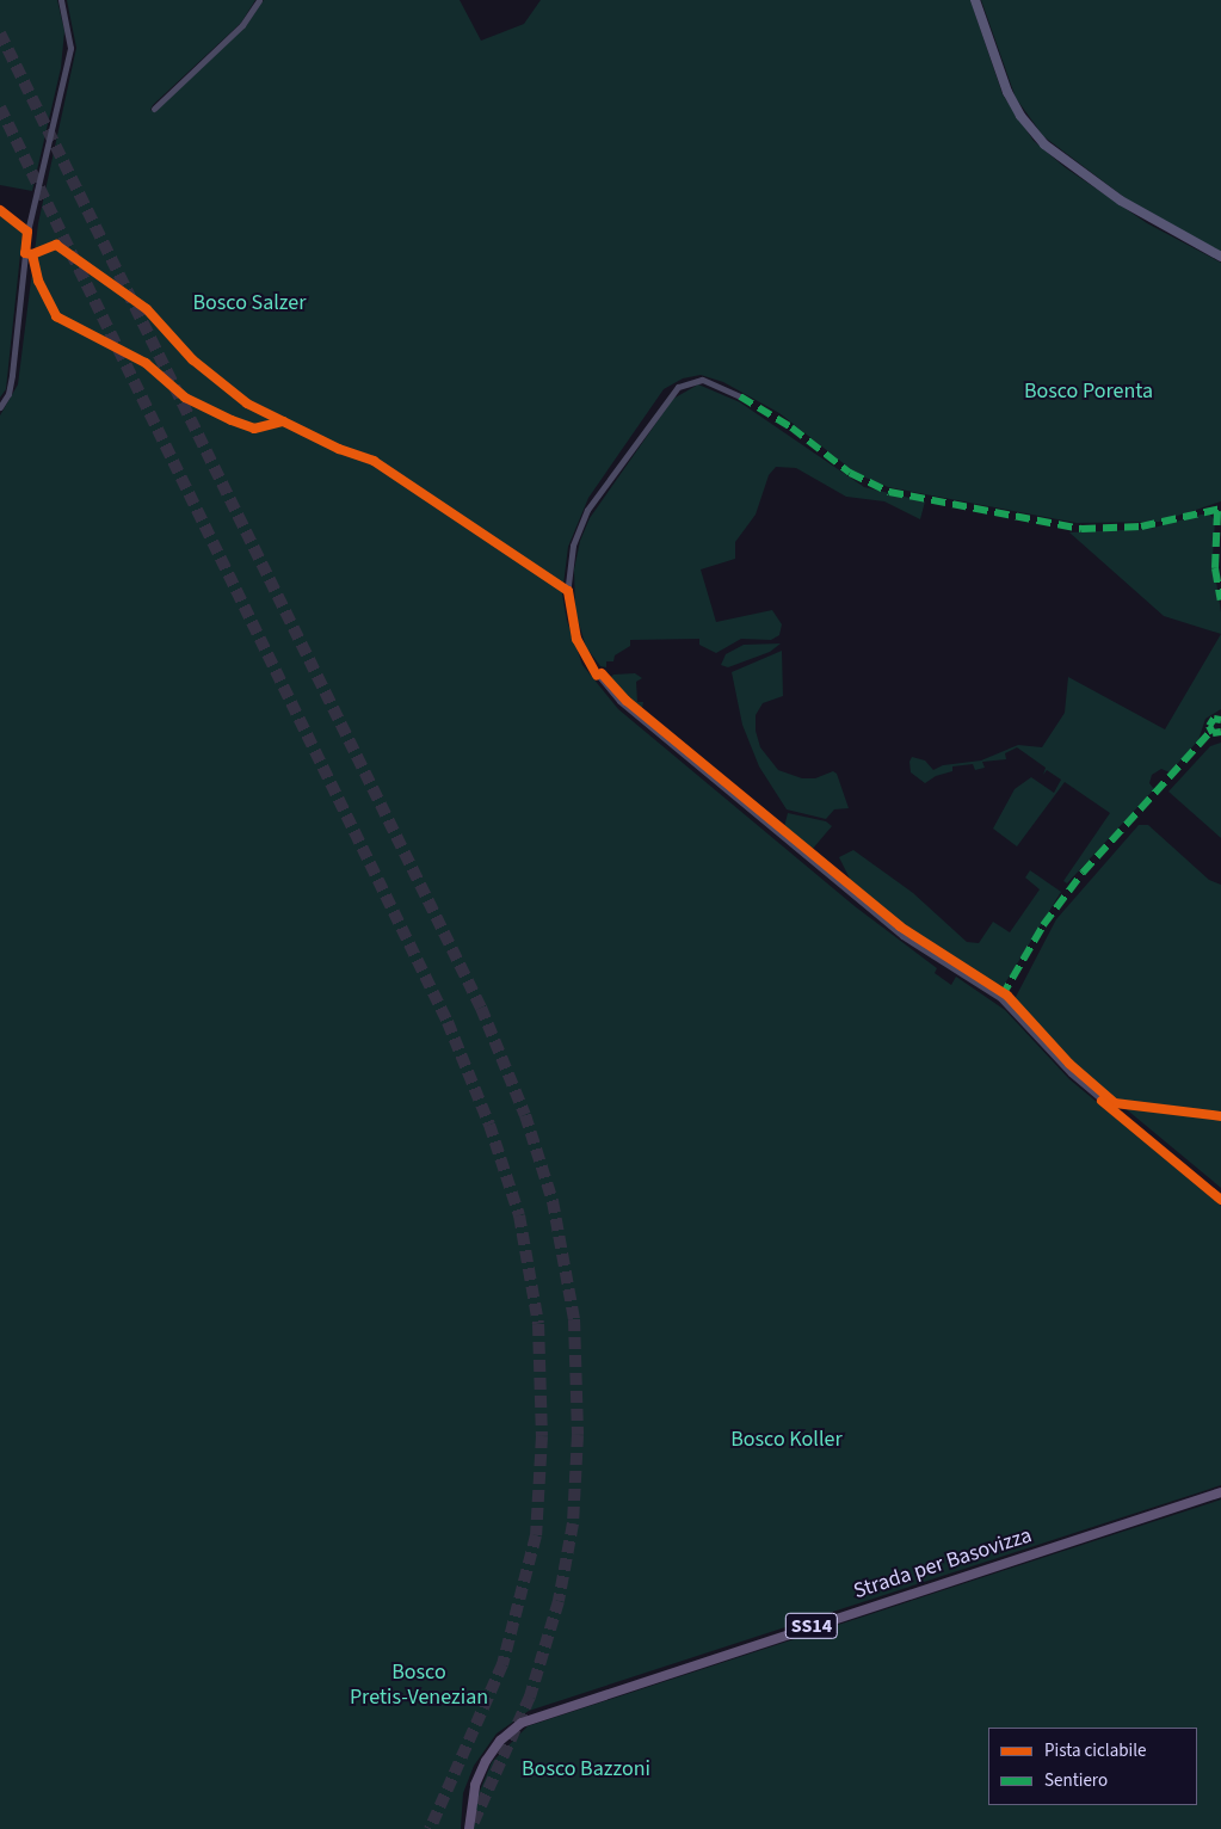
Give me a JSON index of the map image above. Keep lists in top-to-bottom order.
{
  "streets": {
    "main road": ["Strada per Basovizza", "SS14"]
  },
  "parks": [
    "Bosco Salzer",
    "Bosco Porenta",
    "Bosco Koller",
    "Bosco Pretis-Venezian",
    "Bosco Bazzoni"
  ],
  "legend": ["Pista ciclabile", "Sentiero"]
}
